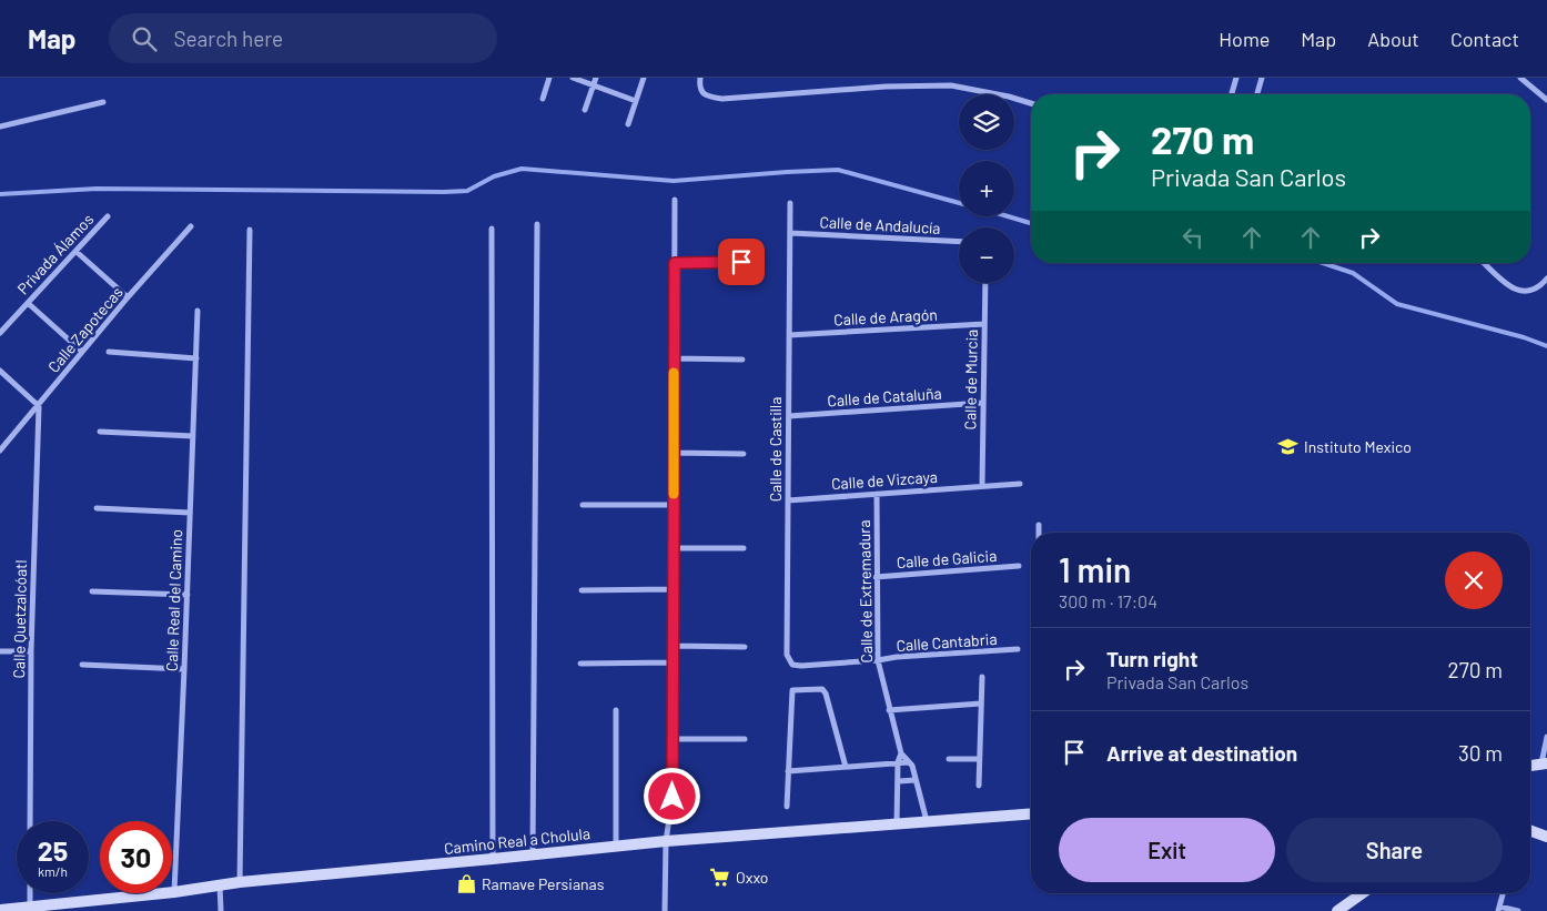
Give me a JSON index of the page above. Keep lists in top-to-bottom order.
{
  "streets": {
    "main road": ["Camino Real a Cholula"],
    "street": [
      "Calle de Andalucía",
      "Privada Álamos",
      "Calle de Aragón",
      "Calle Zapotecas",
      "Calle de Murcia",
      "Calle de Cataluña",
      "Calle de Castilla",
      "Calle de Vizcaya",
      "Calle de Galicia",
      "Calle de Extremadura",
      "Calle Real del Camino",
      "Calle Quetzalcóatl",
      "Calle Cantabria"
    ]
  },
  "crossings": [
    ["Calle de Andalucía", "Calle de Castilla"],
    ["Calle de Aragón", "Calle de Murcia"],
    ["Calle de Aragón", "Calle de Castilla"],
    ["Calle Zapotecas", "Calle Quetzalcóatl"],
    ["Calle de Murcia", "Calle de Cataluña"],
    ["Calle de Murcia", "Calle de Vizcaya"],
    ["Calle de Cataluña", "Calle de Castilla"],
    ["Calle de Castilla", "Calle de Vizcaya"],
    ["Calle de Castilla", "Calle Cantabria"],
    ["Calle de Vizcaya", "Calle de Extremadura"],
    ["Calle de Galicia", "Calle de Extremadura"],
    ["Calle de Extremadura", "Calle Cantabria"],
    ["Calle de Extremadura", "Camino Real a Cholula"],
    ["Calle Real del Camino", "Camino Real a Cholula"]
  ],
  "places": {
    "school or university": ["Instituto Mexico"],
    "supermarket": ["Oxxo"],
    "shop": ["Ramave Persianas"]
  },
  "page": {
    "header": "Map",
    "search": "Search here",
    "nav": [
      "Home",
      "Map",
      "About",
      "Contact"
    ],
    "map_buttons": ["+", "−"],
    "turn": ["270 m", "Privada San Carlos"],
    "heading": ["1 min", "300 m · 17:04"],
    "list": [
      {
        "name": "Turn right",
        "note": "Privada San Carlos",
        "value": "270 m"
      },
      {
        "name": "Arrive at destination",
        "value": "30 m"
      }
    ],
    "buttons": ["Exit", "Share"],
    "speed": "25 km/h",
    "limit": "30"
  }
}
